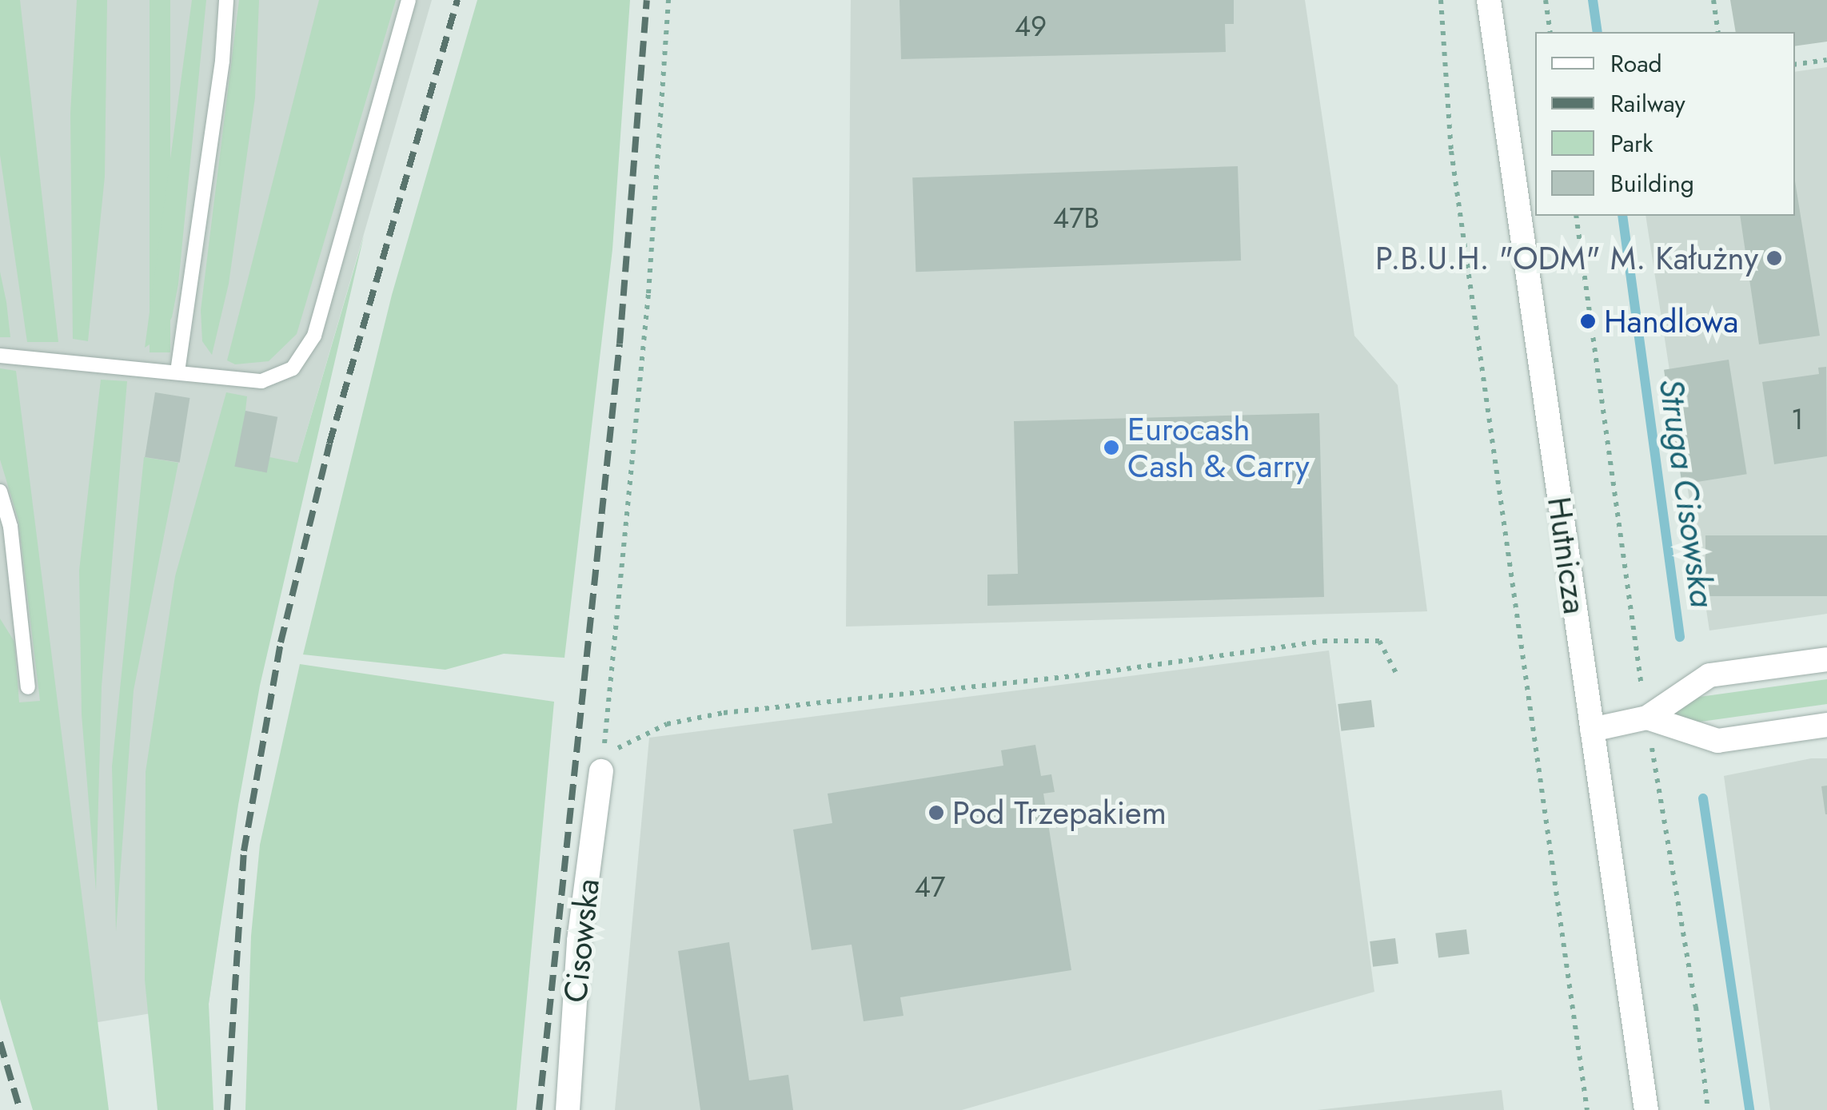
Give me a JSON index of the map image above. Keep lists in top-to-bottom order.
{
  "streets": {
    "main road": ["Hutnicza", "Cisowska"]
  },
  "water": ["Struga Cisowska"],
  "places": [
    "P.B.U.H. \"ODM\" M. Kałużny",
    "Handlowa",
    "Eurocash Cash & Carry",
    "Pod Trzepakiem"
  ],
  "house_numbers": [
    "49",
    "47B",
    "1",
    "47"
  ],
  "legend": [
    "Road",
    "Railway",
    "Park",
    "Building"
  ]
}
